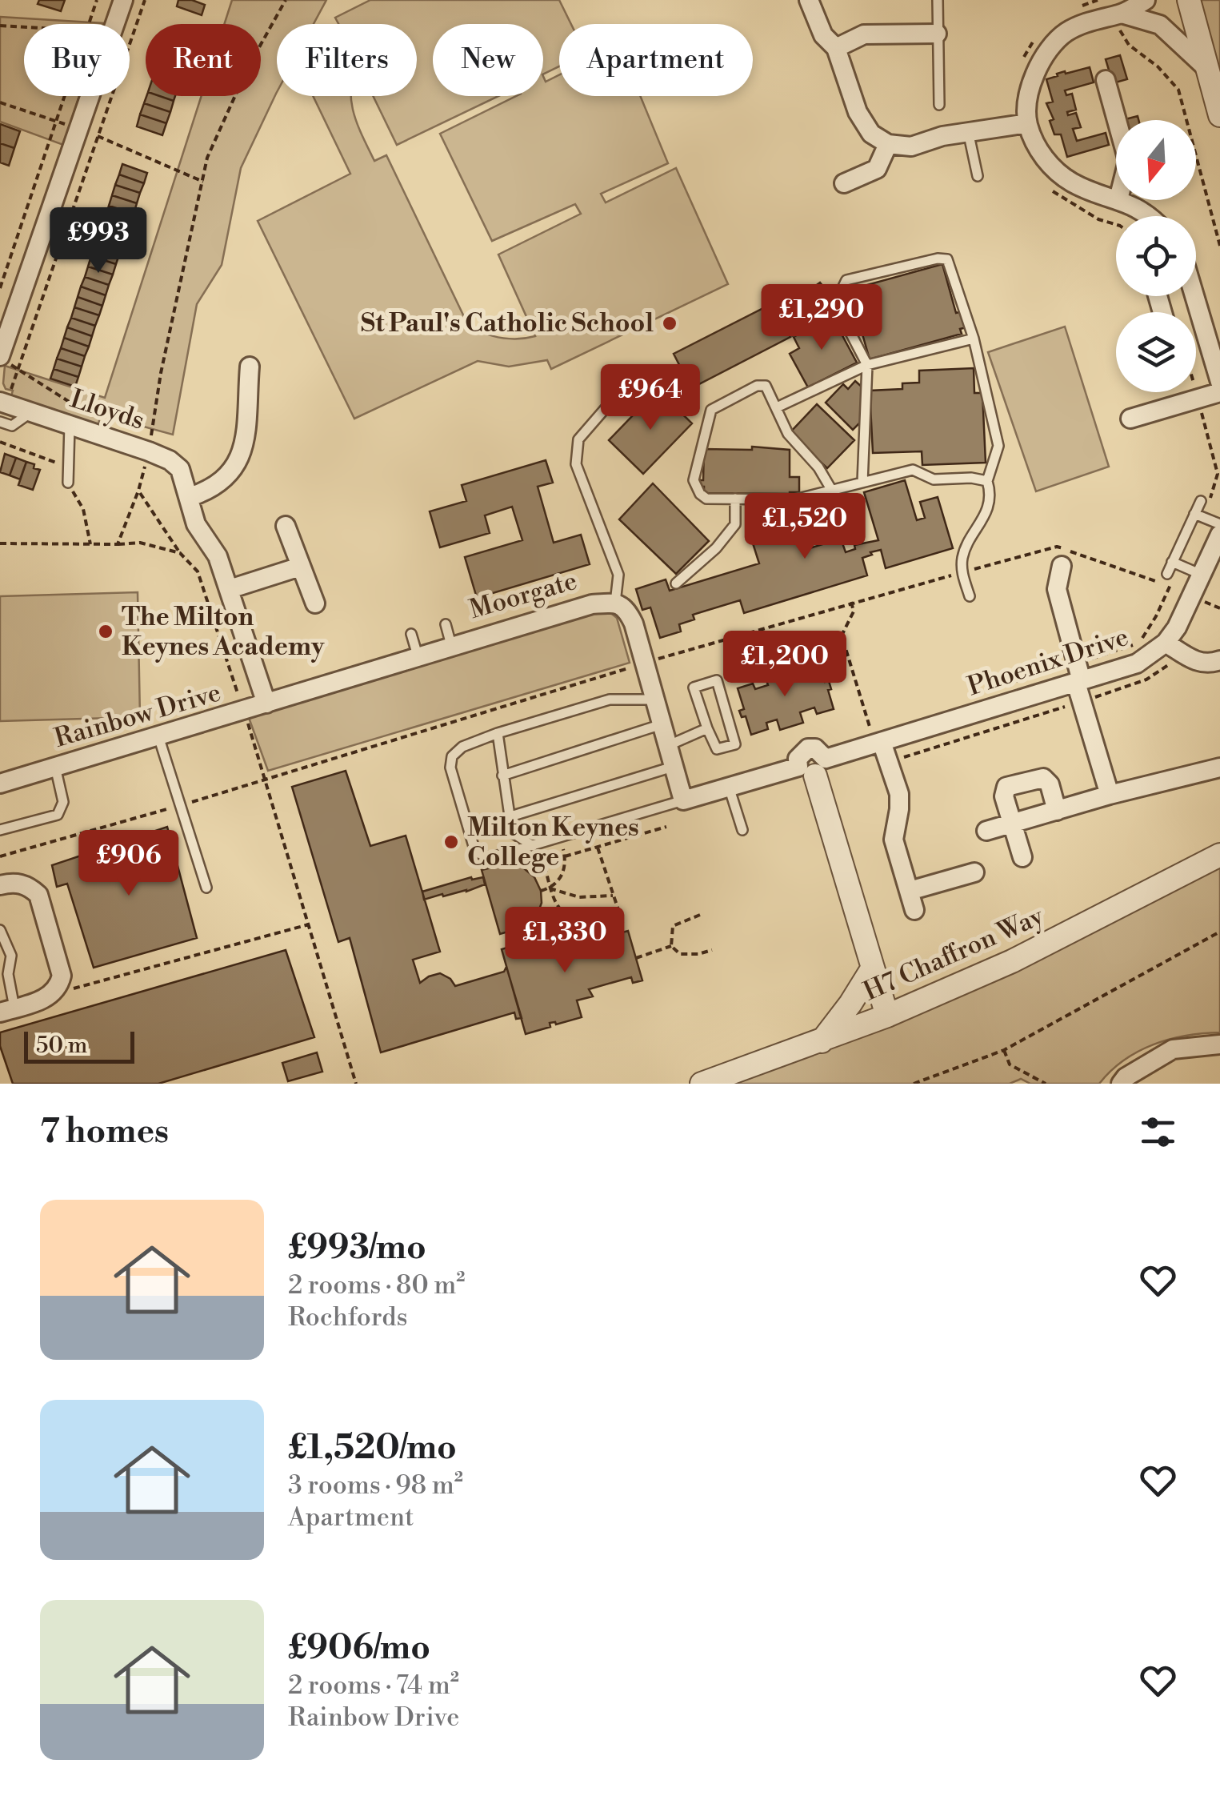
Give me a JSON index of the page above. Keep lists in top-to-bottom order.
{
  "streets": {
    "street": [
      "Lloyds",
      "Moorgate",
      "Phoenix Drive",
      "Rainbow Drive",
      "H7 Chaffron Way"
    ]
  },
  "crossings": [
    ["Moorgate", "Phoenix Drive"],
    ["Moorgate", "Rainbow Drive"]
  ],
  "places": ["St Paul's Catholic School", "The Milton Keynes Academy", "Milton Keynes College"],
  "scale_bar": "50 m",
  "north": "bottom",
  "page": {
    "chip": [
      "Buy",
      "Rent",
      "Filters",
      "New",
      "Apartment"
    ],
    "price": [
      "£993",
      "£1,290",
      "£964",
      "£1,520",
      "£1,200",
      "£906",
      "£1,330"
    ],
    "scale": "50 m",
    "heading": "7 homes",
    "list": [
      {
        "name": "£993/mo",
        "note": "2 rooms · 80 m² · Rochfords"
      },
      {
        "name": "£1,520/mo",
        "note": "3 rooms · 98 m² · Apartment"
      },
      {
        "name": "£906/mo",
        "note": "2 rooms · 74 m² · Rainbow Drive"
      }
    ]
  }
}
